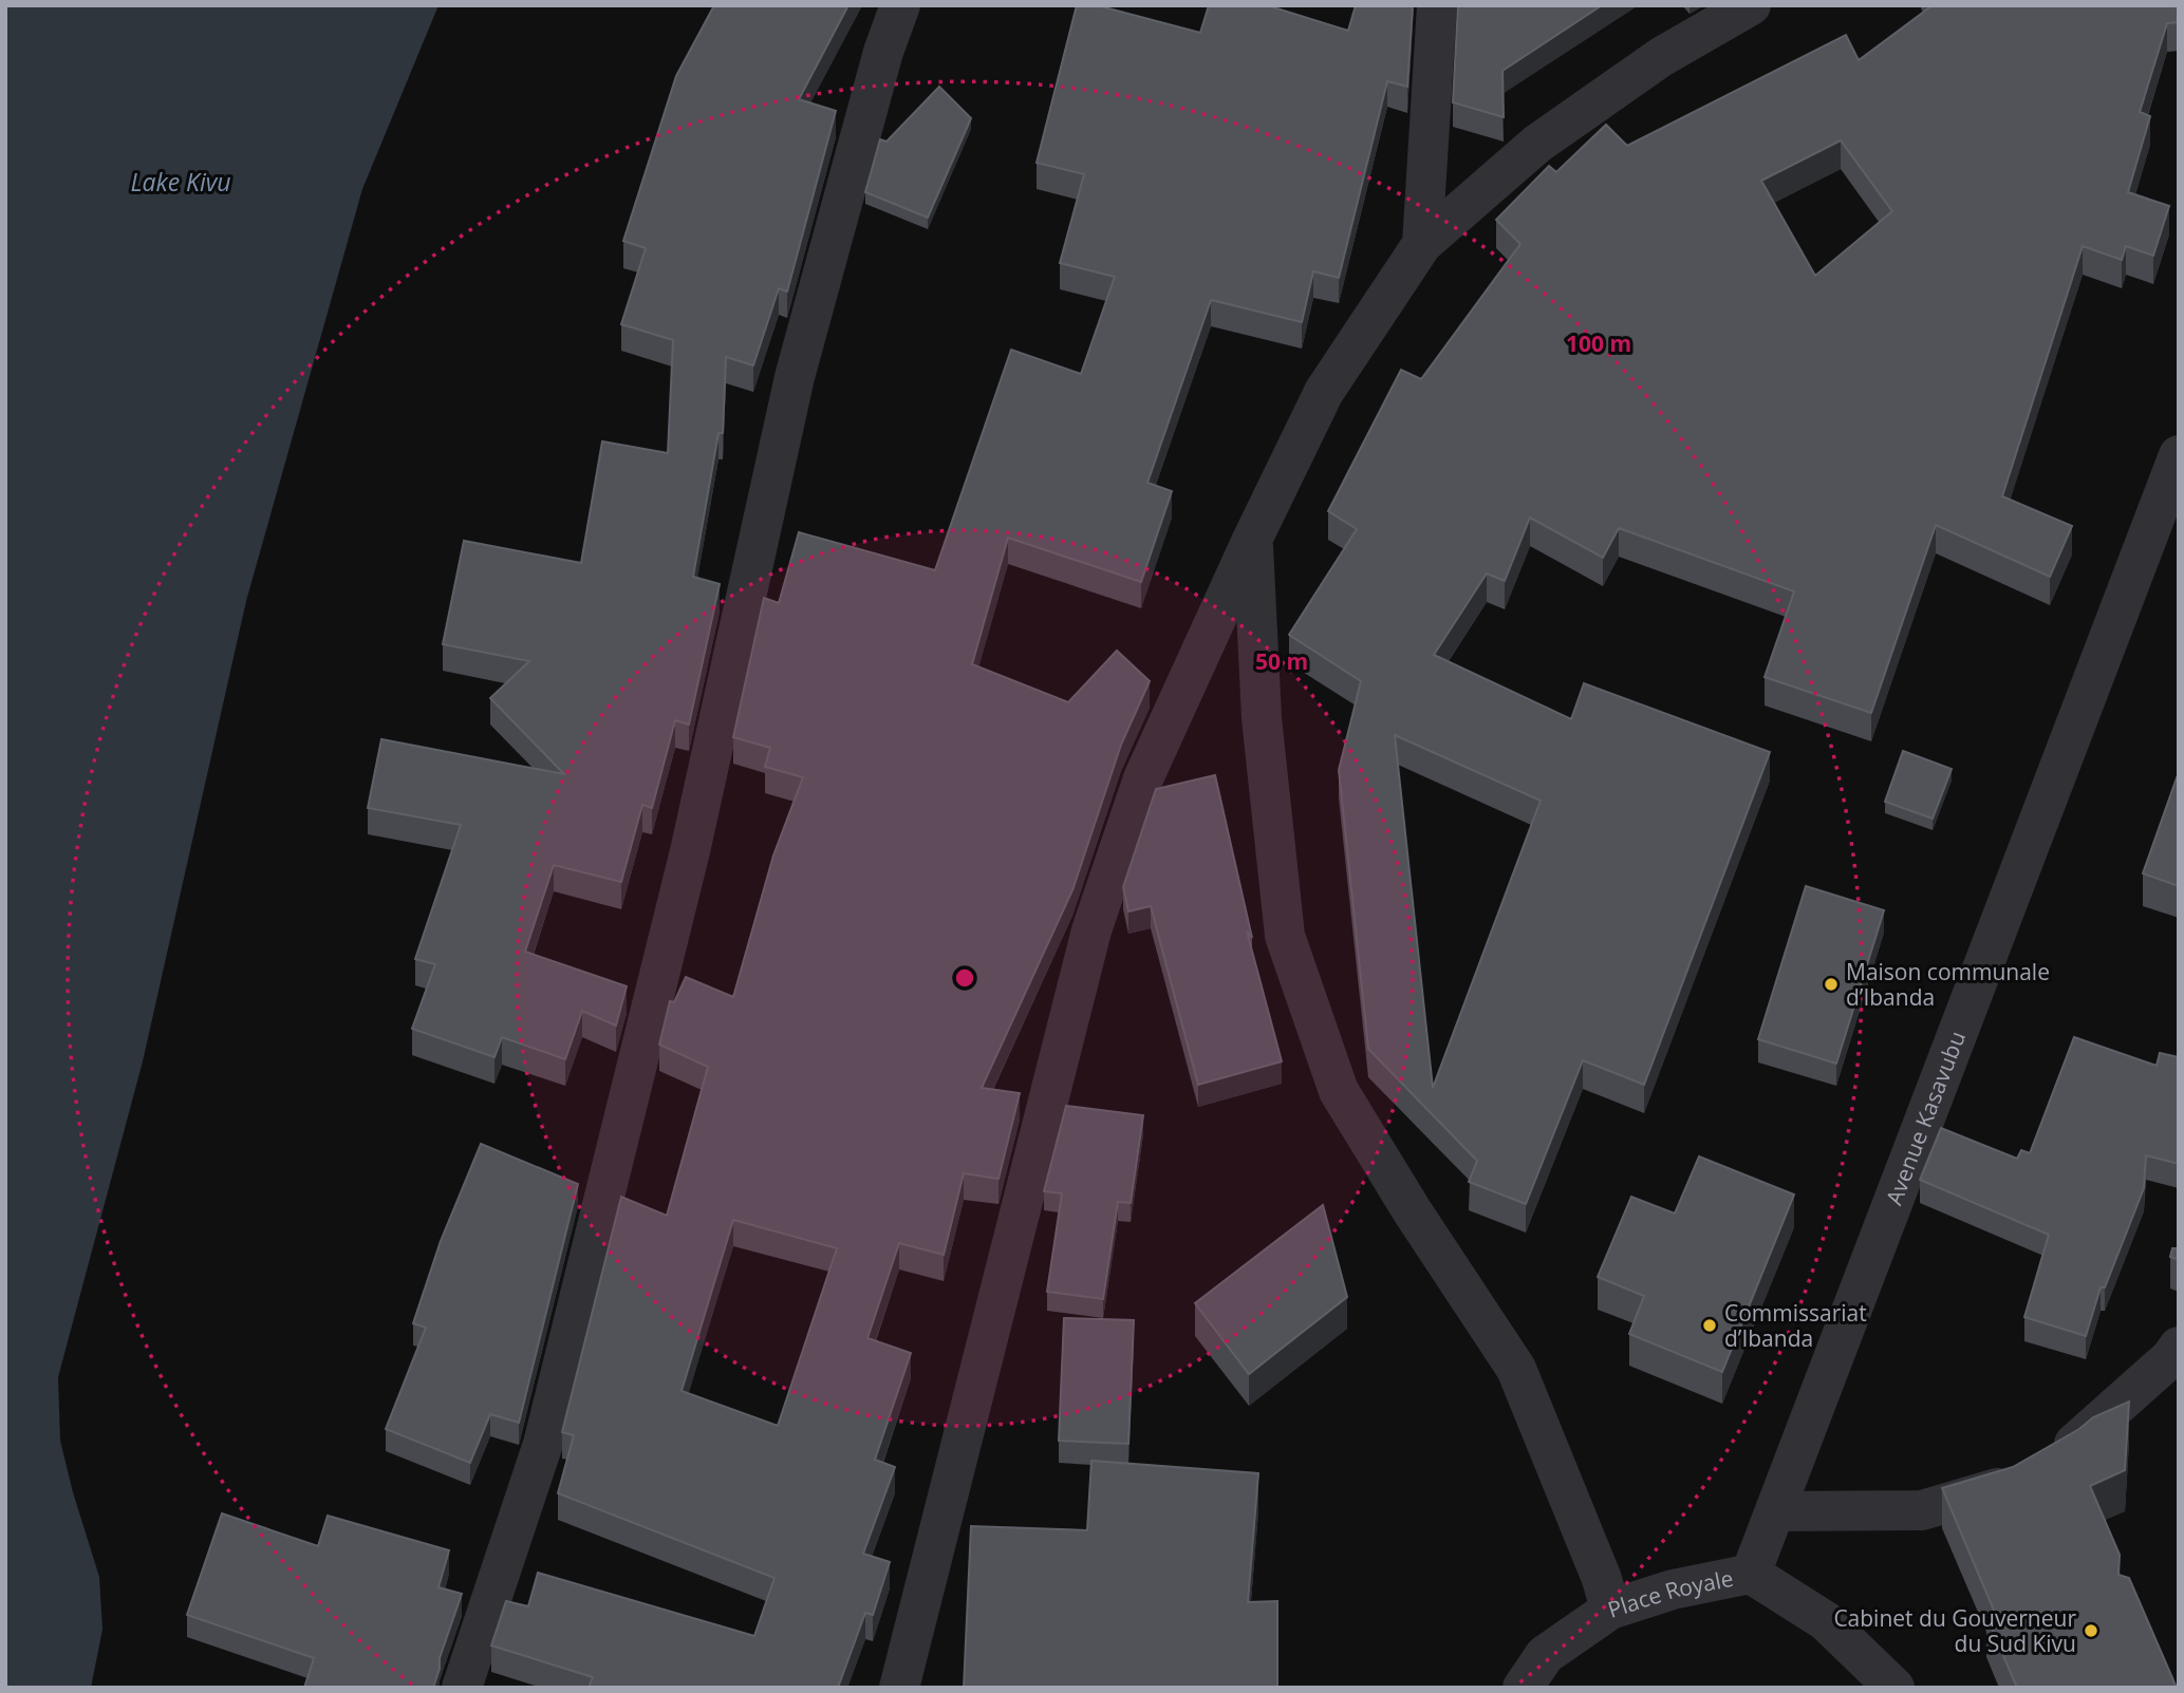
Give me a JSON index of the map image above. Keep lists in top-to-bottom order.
{
  "streets": {
    "street": ["Avenue Kasavubu", "Place Royale"]
  },
  "crossings": [
    ["Avenue Kasavubu", "Place Royale"]
  ],
  "water": ["Lake Kivu"],
  "places": ["Maison communale d’Ibanda", "Commissariat d’Ibanda", "Cabinet du Gouverneur du Sud Kivu"],
  "rings": ["100 m", "50 m"]
}
